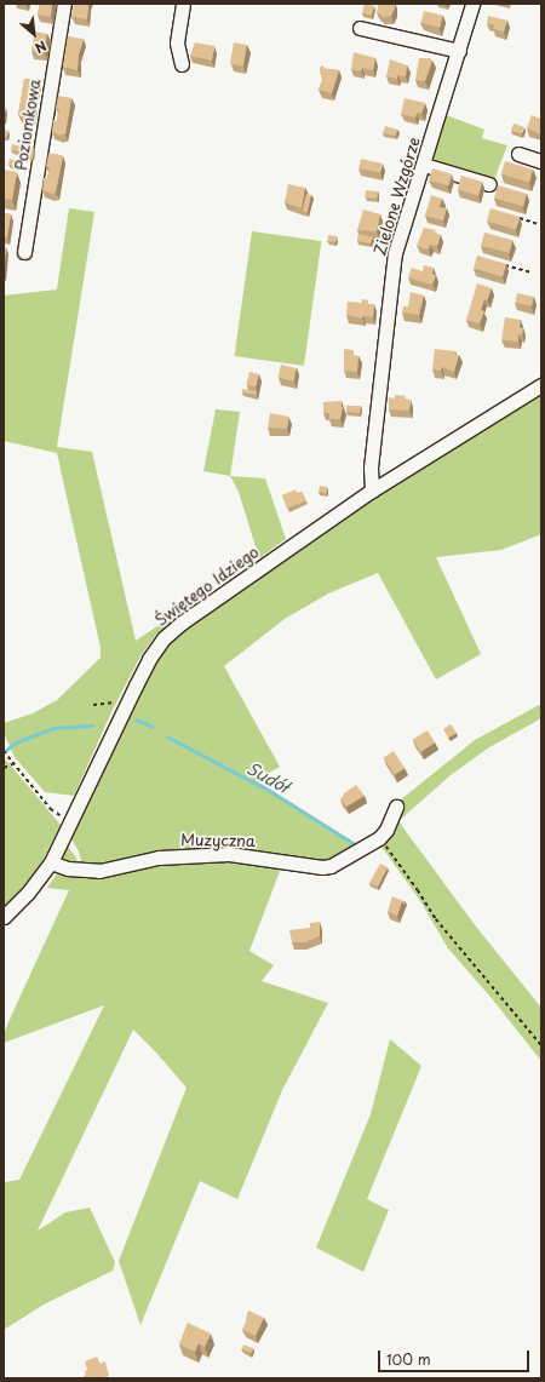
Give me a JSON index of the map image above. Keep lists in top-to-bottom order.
{
  "streets": {
    "street": [
      "Poziomkowa",
      "Zielone Wzgórze",
      "Świętego Idziego",
      "Muzyczna"
    ]
  },
  "crossings": [
    ["Zielone Wzgórze", "Świętego Idziego"],
    ["Świętego Idziego", "Muzyczna"]
  ],
  "water": ["Sudół"],
  "scale_bar": "100 m",
  "north": "bottom right"
}
